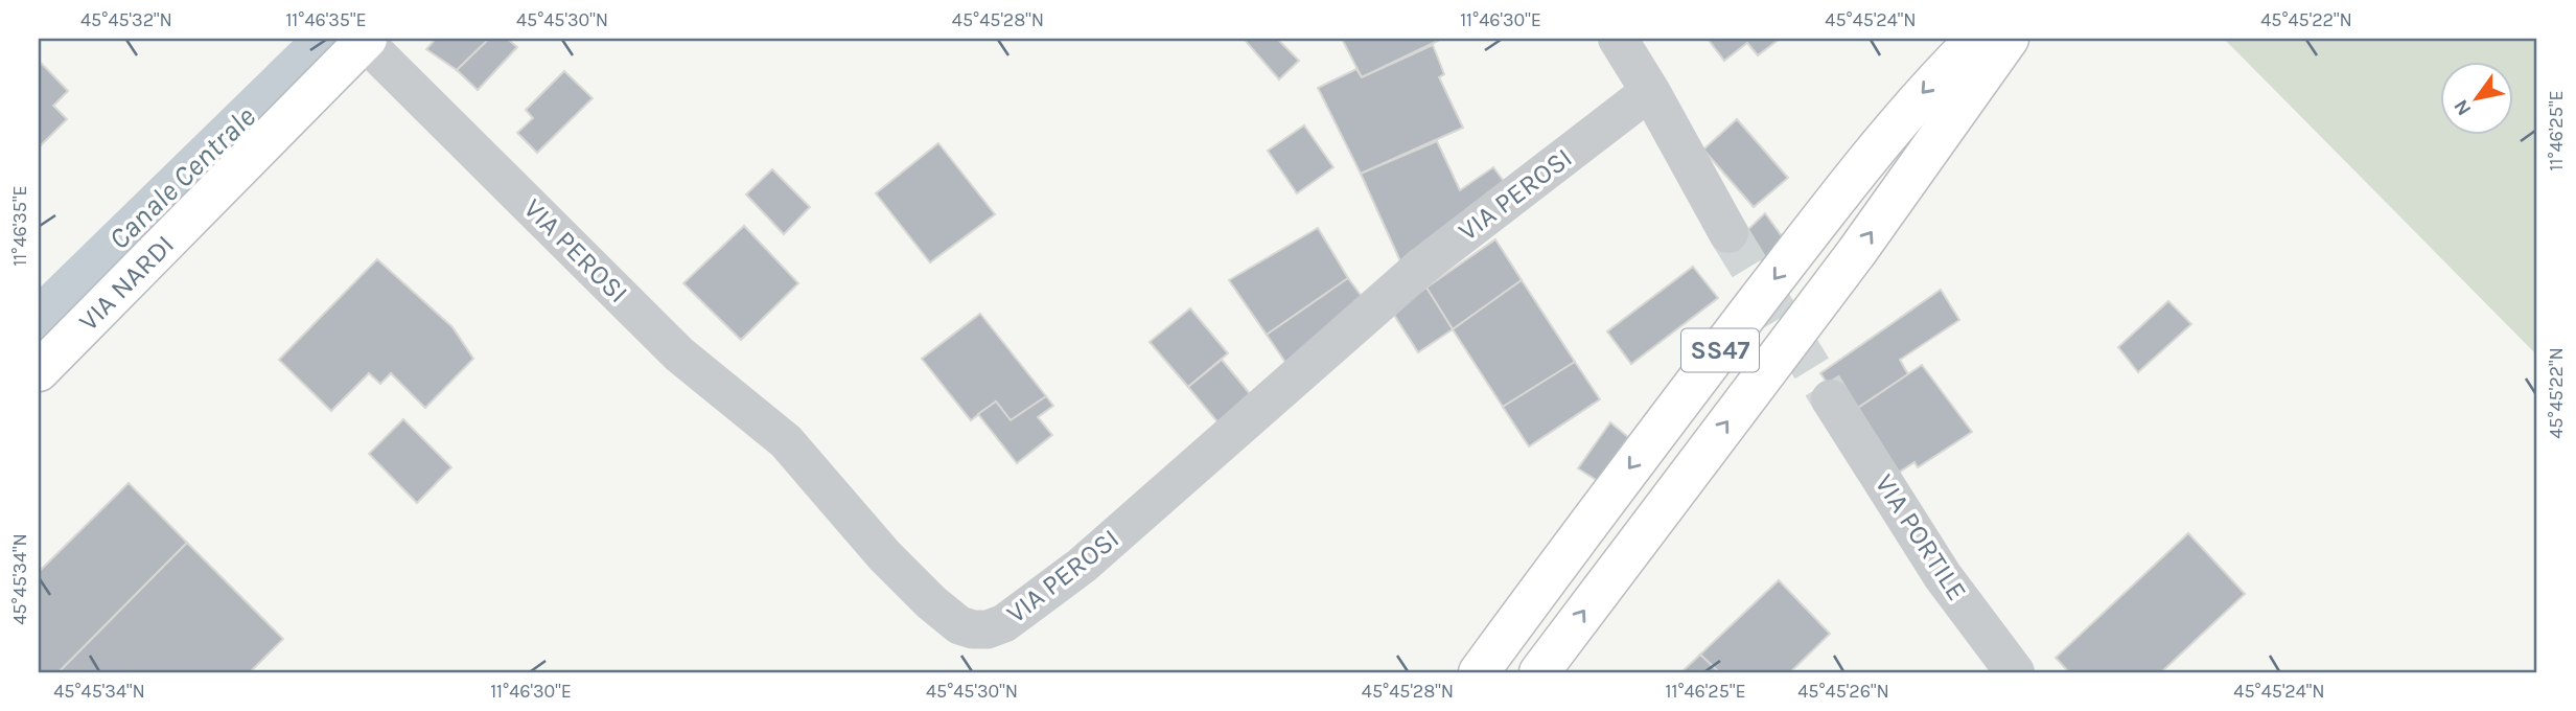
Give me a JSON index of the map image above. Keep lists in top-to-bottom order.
{
  "streets": {
    "main road": ["VIA NARDI", "SS47"],
    "street": ["VIA PEROSI", "VIA PORTILE"]
  },
  "crossings": [
    ["VIA PEROSI", "VIA NARDI"]
  ],
  "water": ["Canale Centrale"],
  "north": "bottom left",
  "coordinates": [
    "45°45'32\"N",
    "11°46'35\"E",
    "45°45'30\"N",
    "45°45'28\"N",
    "11°46'30\"E",
    "45°45'24\"N",
    "45°45'22\"N",
    "11°46'25\"E",
    "45°45'34\"N",
    "45°45'26\"N"
  ]
}
